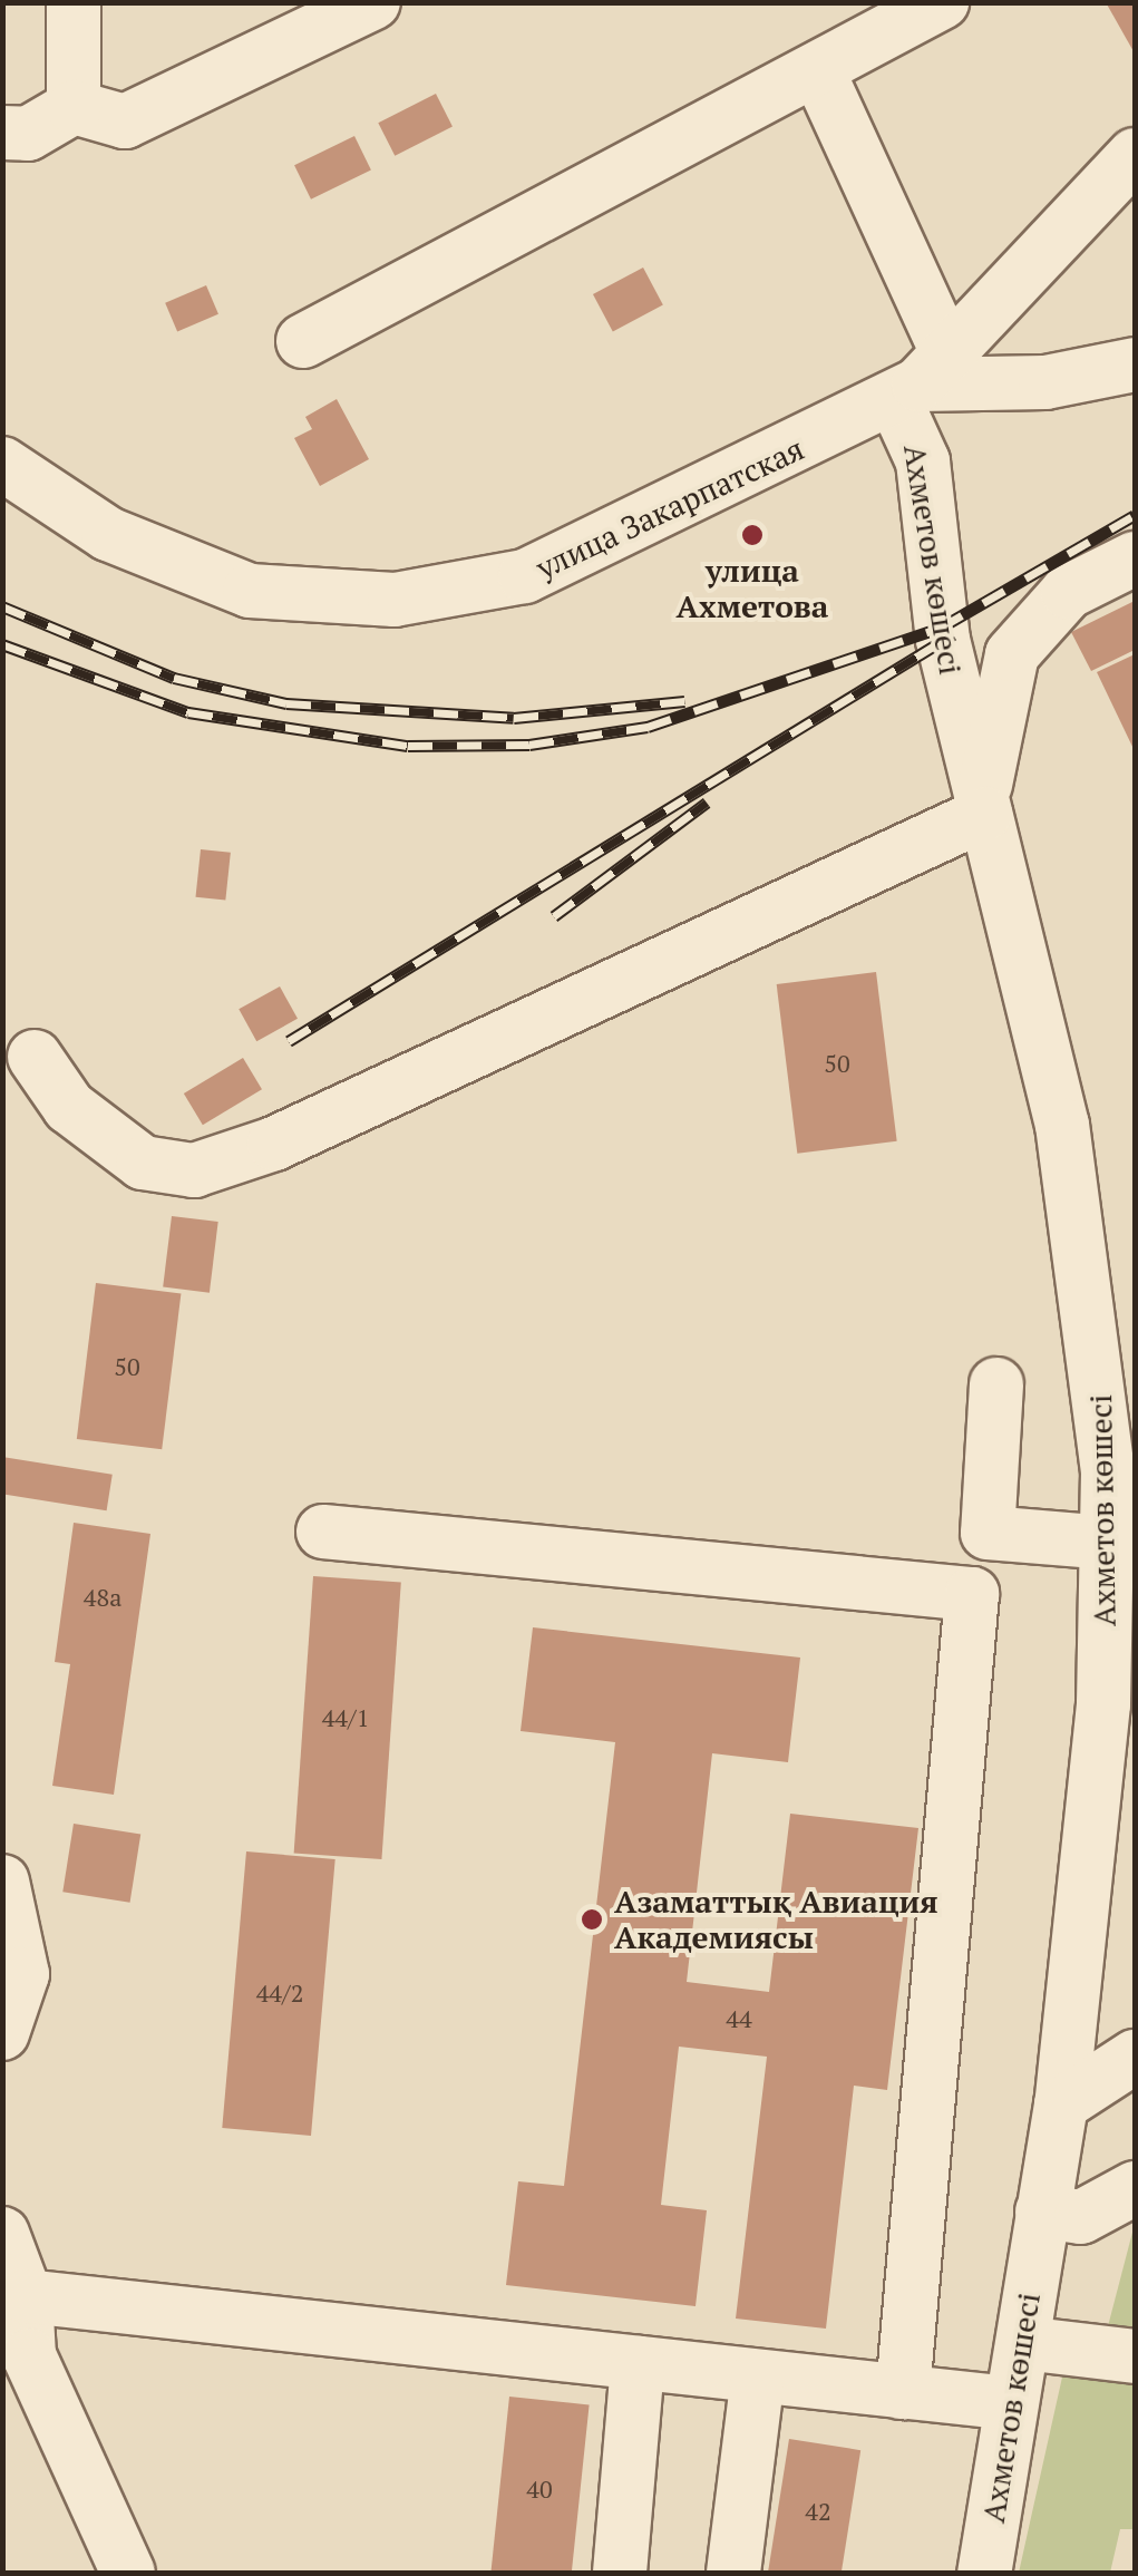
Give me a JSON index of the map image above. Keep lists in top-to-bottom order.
{
  "streets": {
    "street": ["улица Закарпатская", "Ахметов көшесі"]
  },
  "crossings": [
    ["улица Закарпатская", "Ахметов көшесі"]
  ],
  "places": ["улица Ахметова", "Азаматтық Авиация Академиясы"],
  "house_numbers": [
    "50",
    "50",
    "48а",
    "44/1",
    "44/2",
    "44",
    "40",
    "42"
  ]
}
